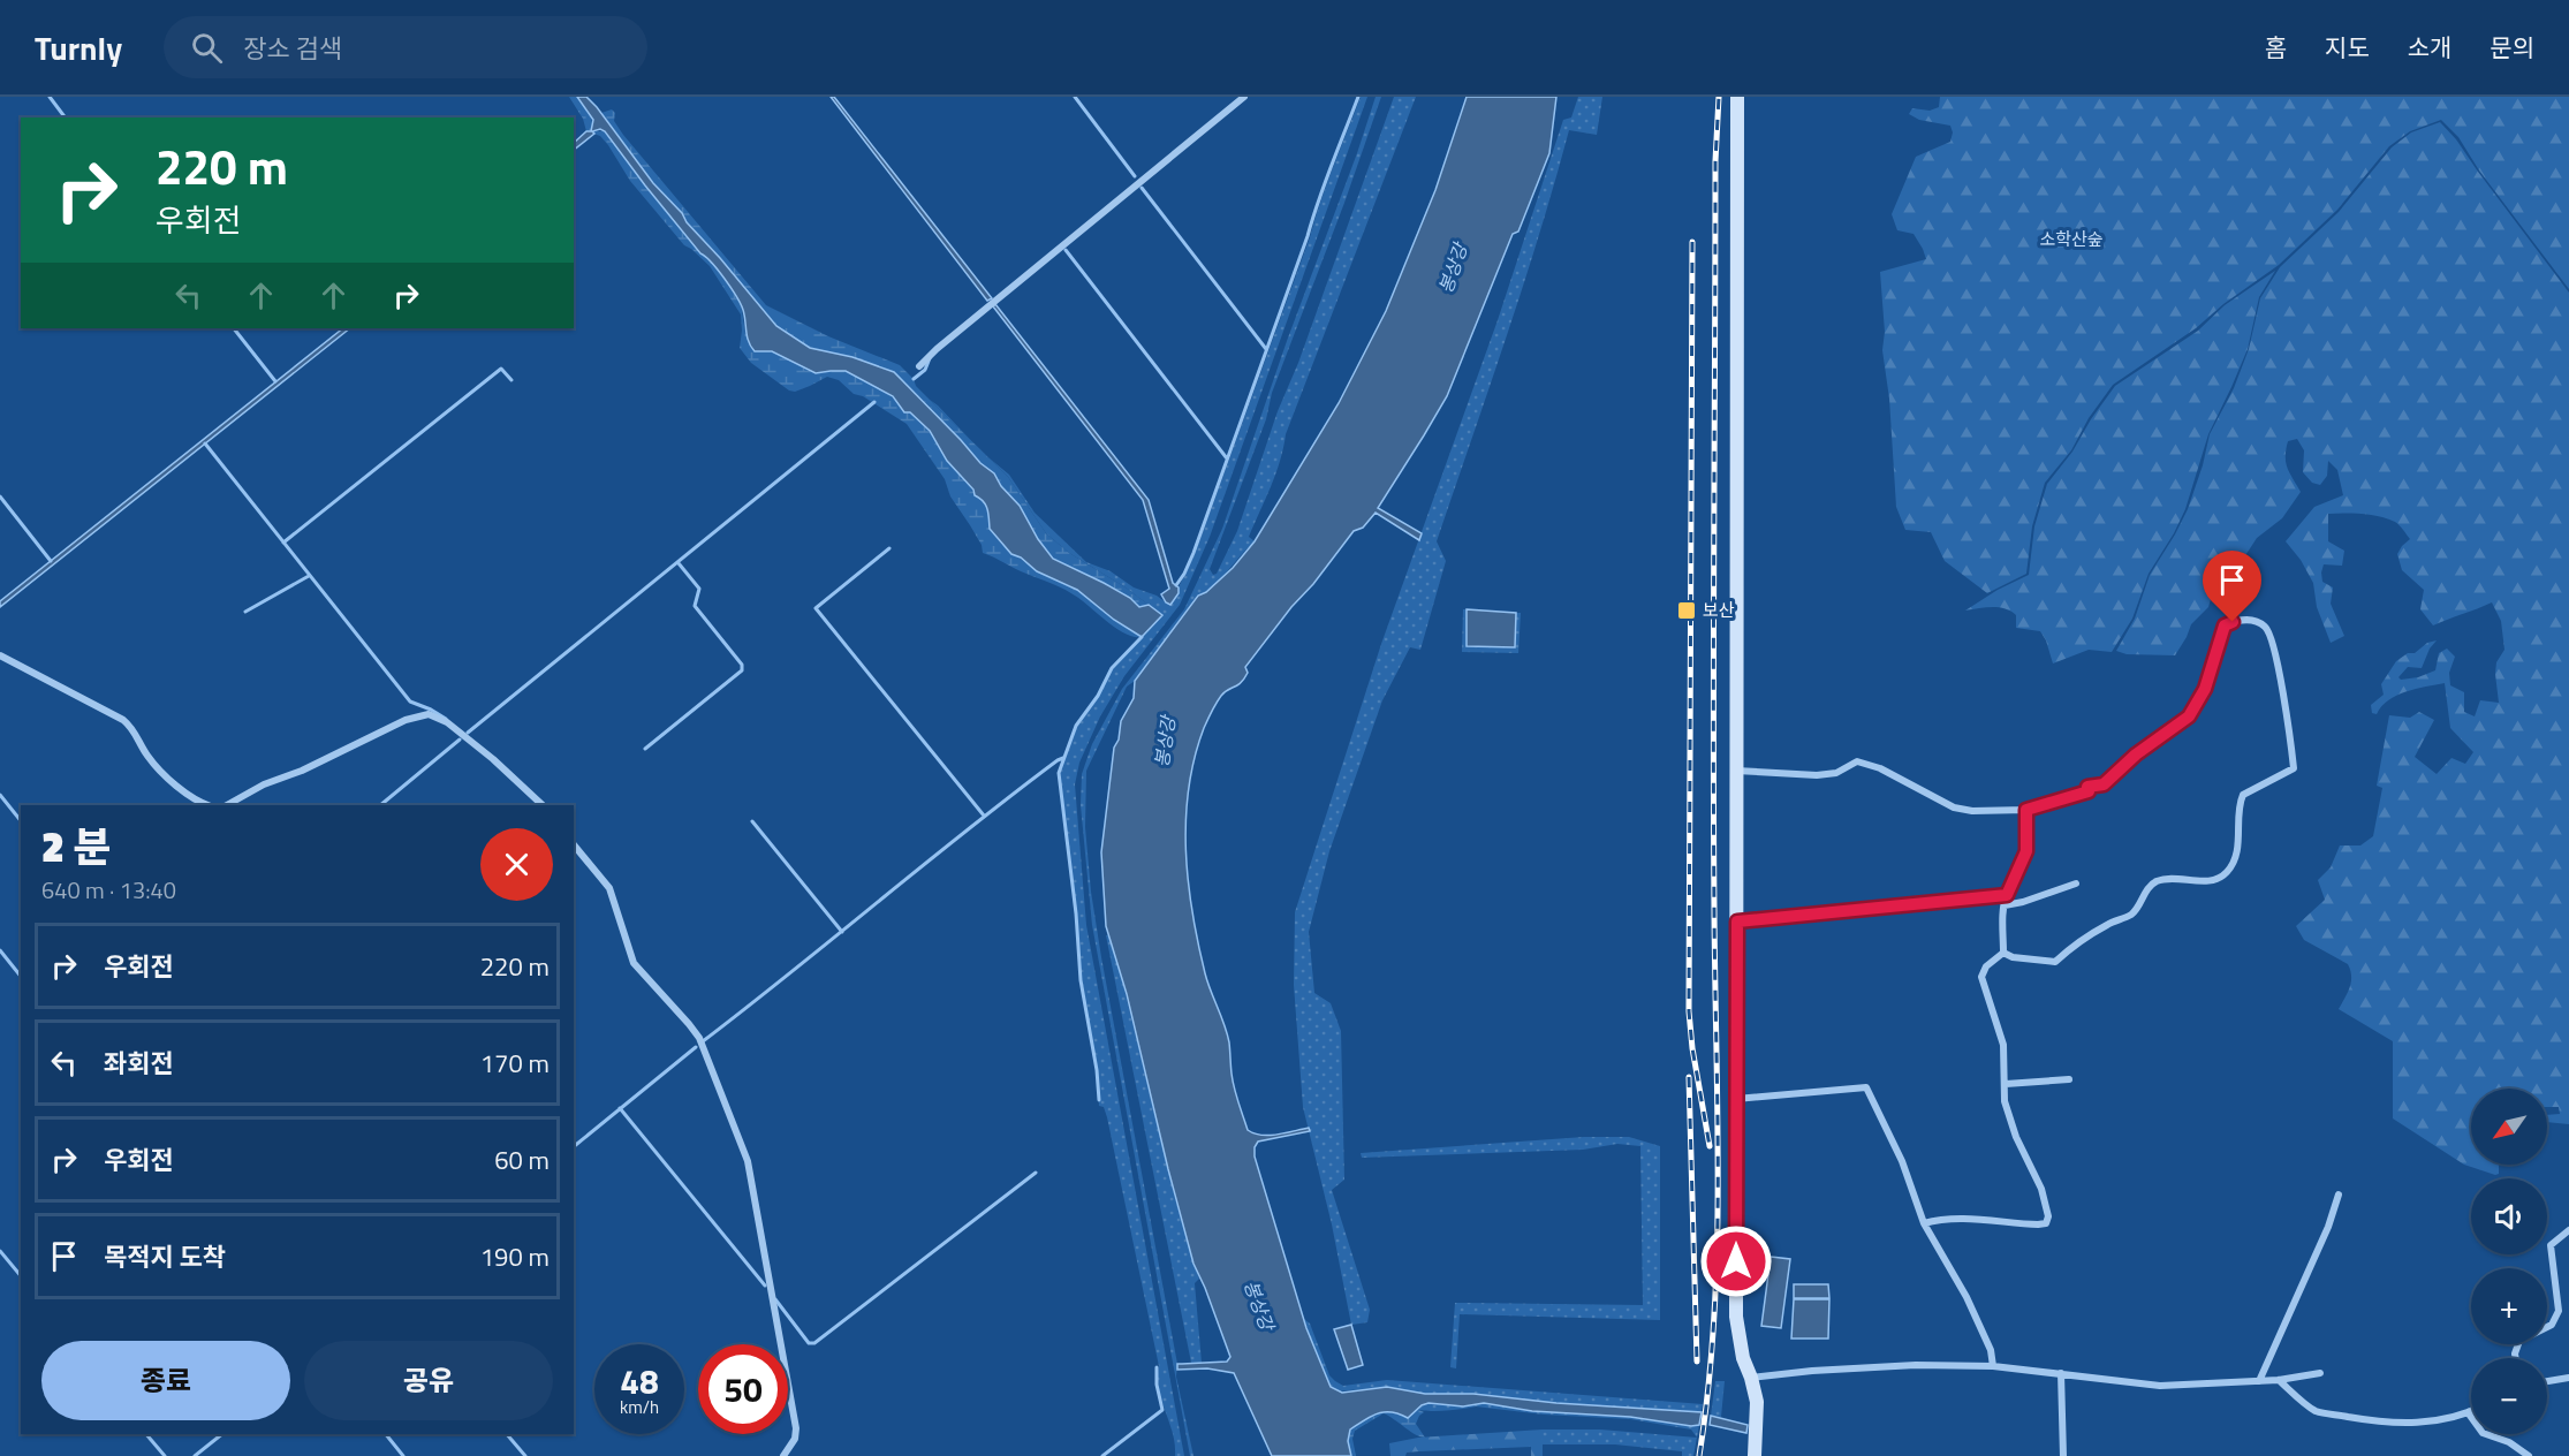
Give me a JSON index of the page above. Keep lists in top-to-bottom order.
{
  "water": ["봉상강"],
  "parks": ["소학산숲"],
  "places": {
    "transit": ["보산"]
  },
  "north": "bottom left",
  "page": {
    "header": "Turnly",
    "search": "장소 검색",
    "nav": [
      "홈",
      "지도",
      "소개",
      "문의"
    ],
    "turn": ["220 m", "우회전"],
    "heading": ["2 분", "640 m · 13:40"],
    "list": [
      {
        "name": "우회전",
        "value": "220 m"
      },
      {
        "name": "좌회전",
        "value": "170 m"
      },
      {
        "name": "우회전",
        "value": "60 m"
      },
      {
        "name": "목적지 도착",
        "value": "190 m"
      }
    ],
    "map_buttons": ["+", "−"],
    "buttons": ["종료", "공유"],
    "speed": "48 km/h",
    "limit": "50"
  }
}
